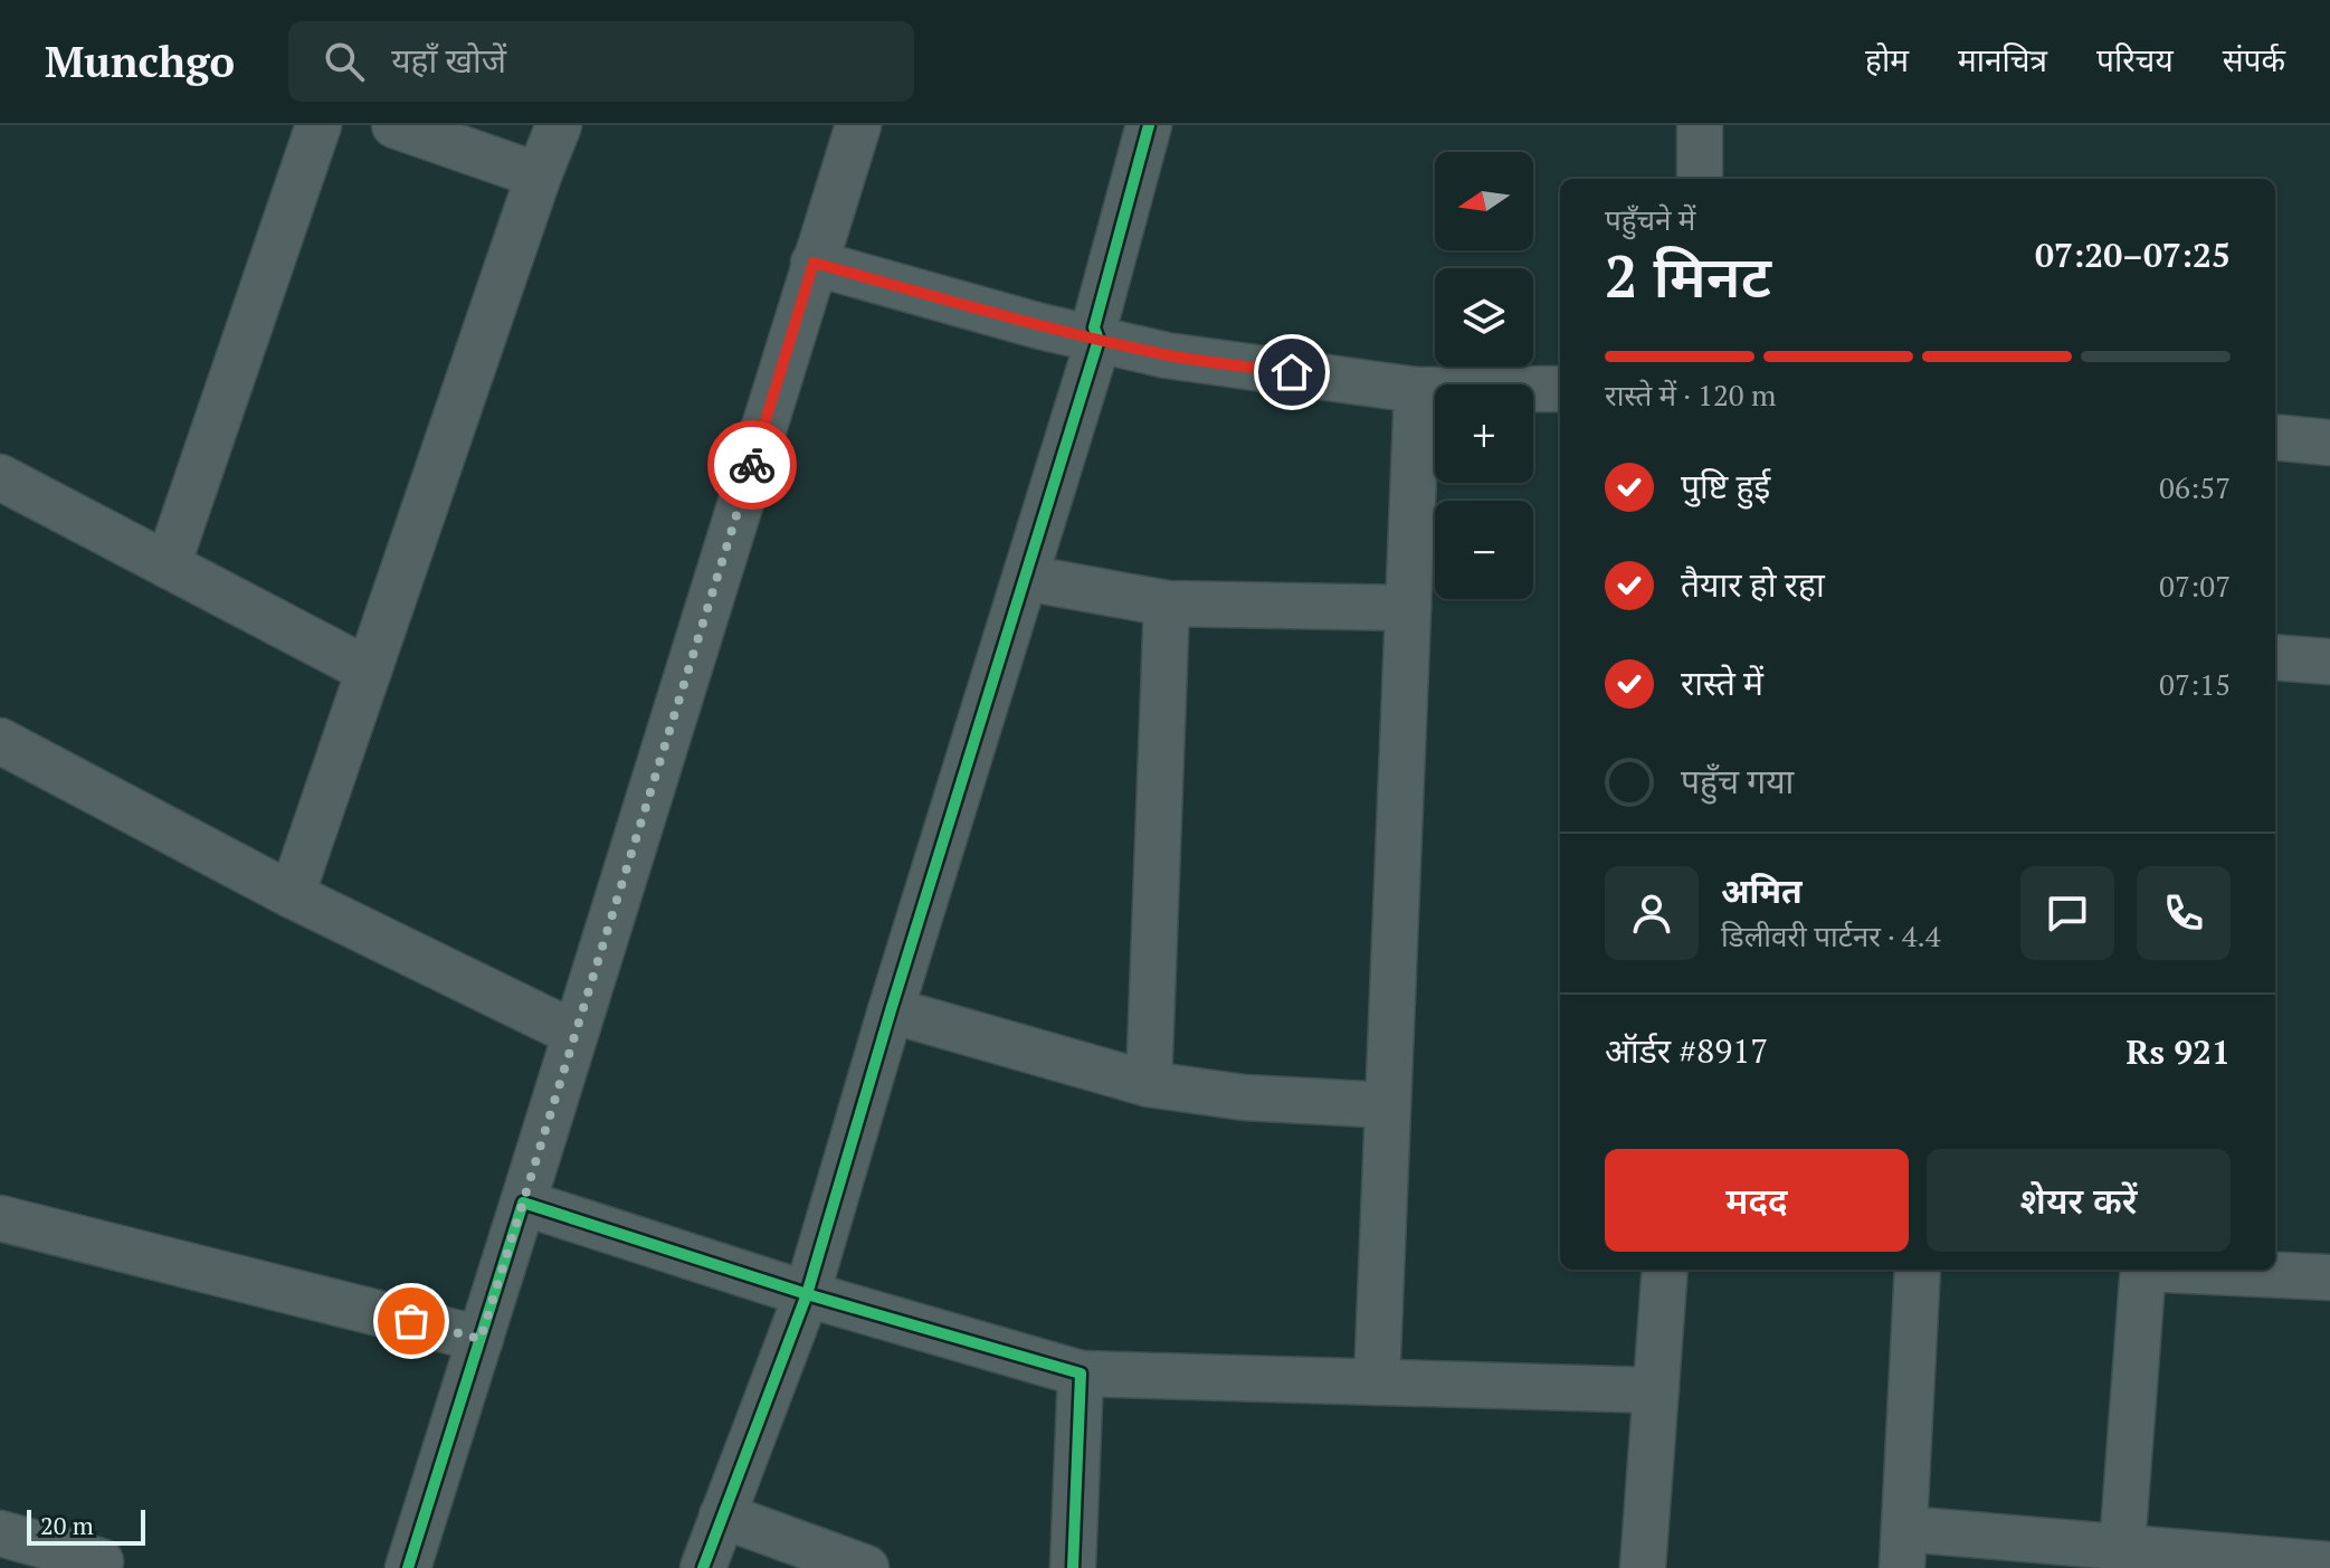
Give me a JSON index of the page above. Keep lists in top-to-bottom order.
{
  "scale_bar": "20 m",
  "north": "left",
  "page": {
    "header": "Munchgo",
    "search": "यहाँ खोजें",
    "nav": [
      "होम",
      "मानचित्र",
      "परिचय",
      "संपर्क"
    ],
    "map_buttons": ["+", "−"],
    "heading": ["2 मिनट", "पहुँचने में", "07:20–07:25"],
    "panel": [
      "अमित",
      "डिलीवरी पार्टनर · 4.4",
      "ऑर्डर #8917",
      "Rs 921"
    ],
    "bar": "रास्ते में · 120 m",
    "list": [
      ["पुष्टि हुई", "06:57"],
      ["तैयार हो रहा", "07:07"],
      ["रास्ते में", "07:15"],
      "पहुँच गया"
    ],
    "buttons": ["मदद", "शेयर करें"],
    "scale": "20 m"
  }
}
